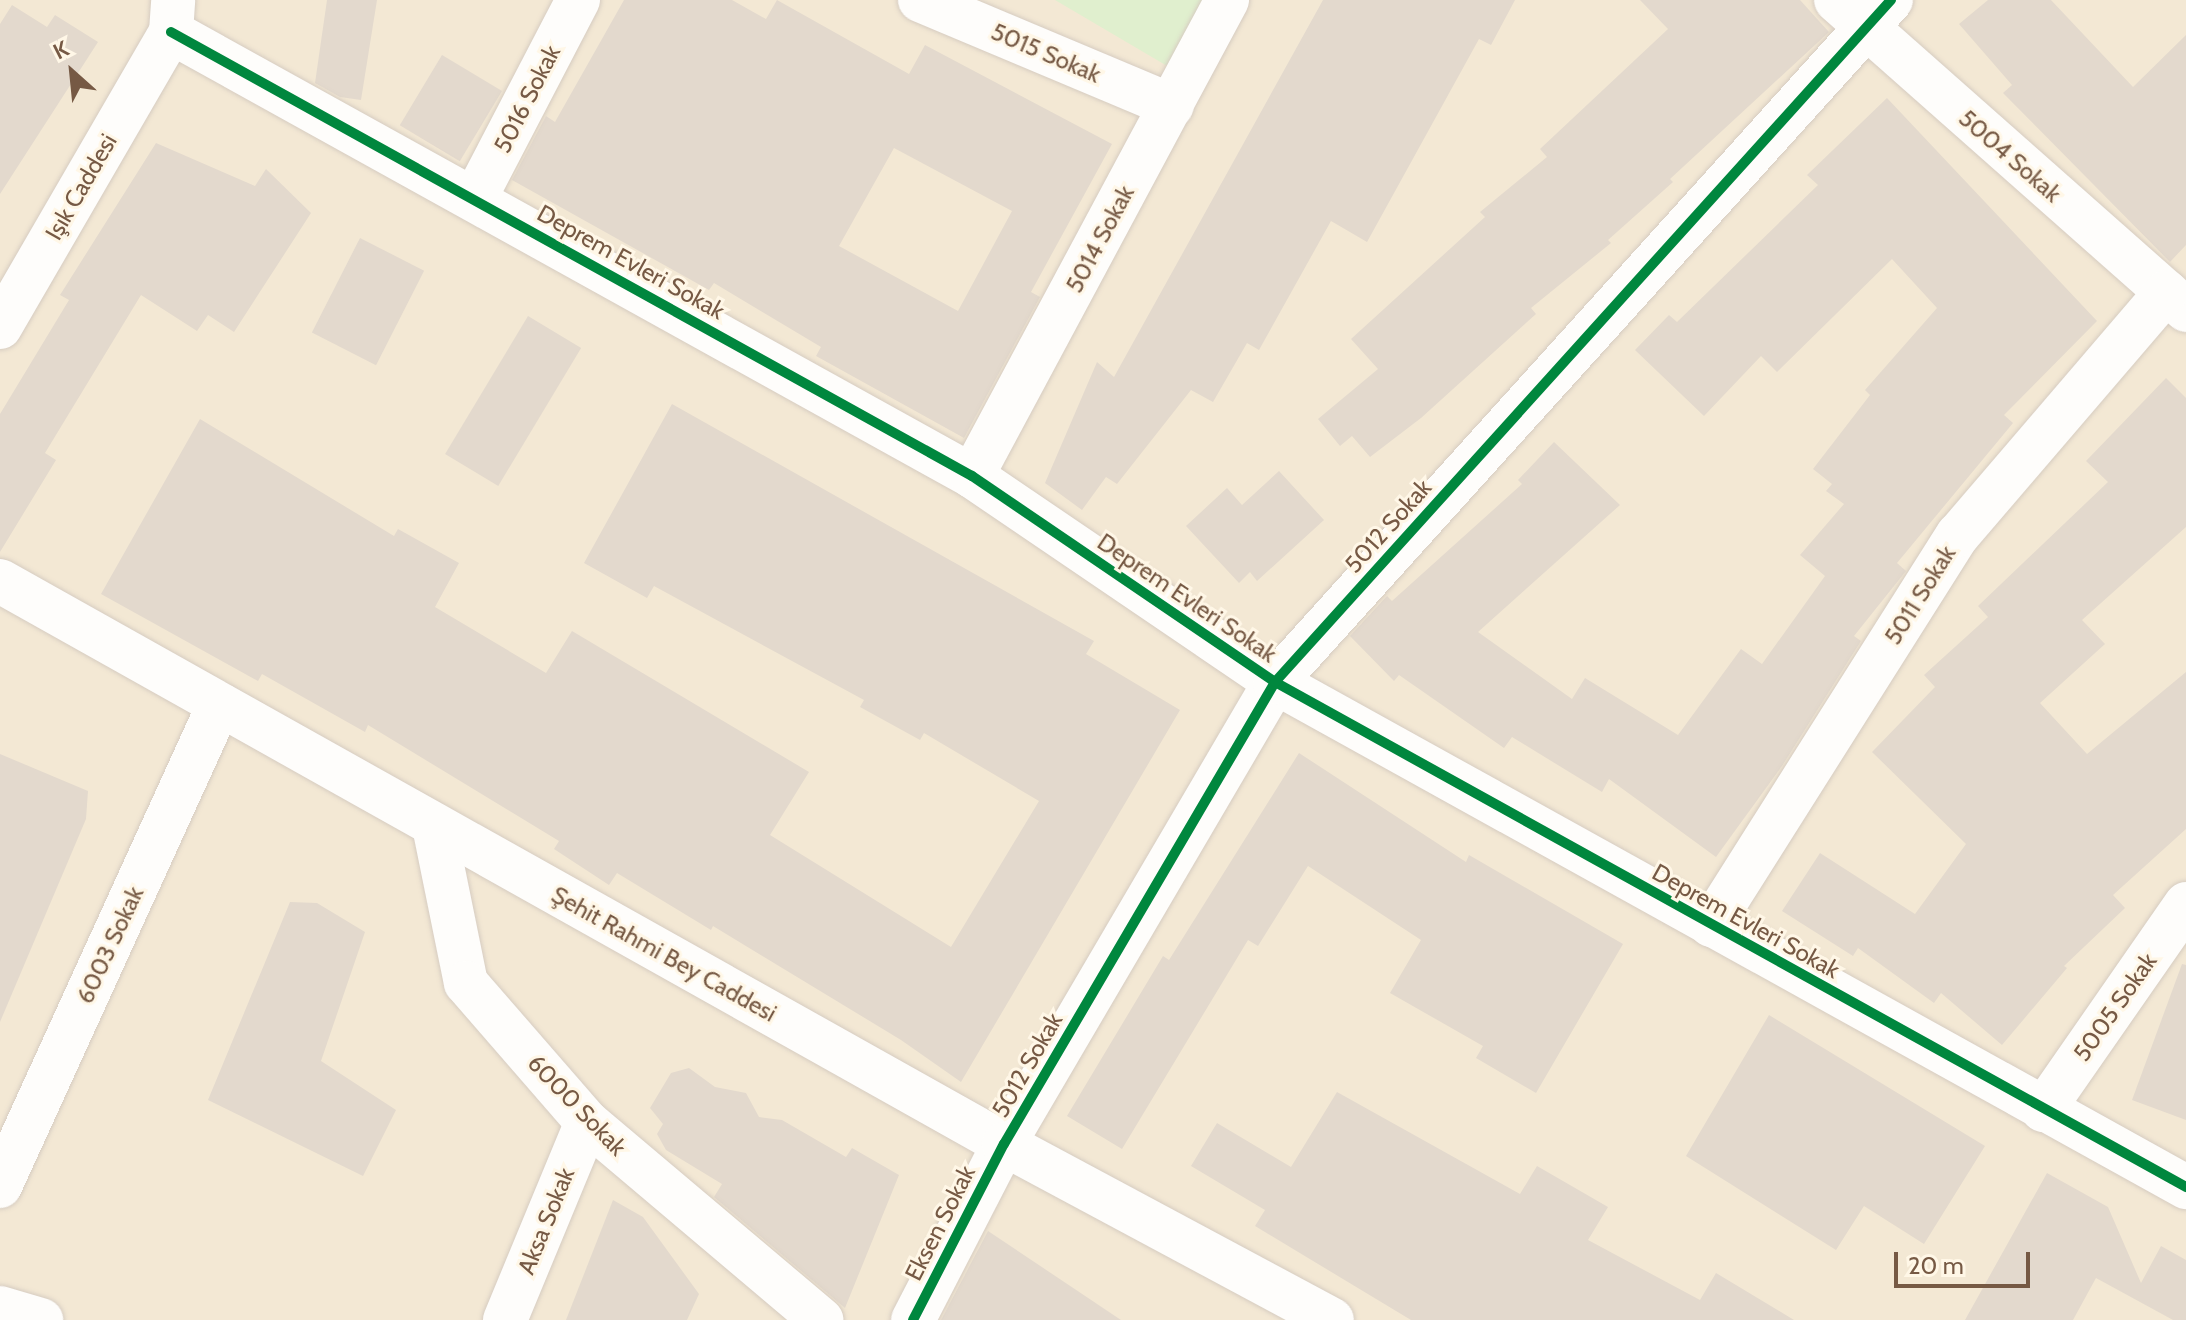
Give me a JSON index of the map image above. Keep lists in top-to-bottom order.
{
  "streets": {
    "street": [
      "5015 Sokak",
      "5016 Sokak",
      "5004 Sokak",
      "Işık Caddesi",
      "5014 Sokak",
      "Deprem Evleri Sokak",
      "5012 Sokak",
      "5011 Sokak",
      "6003 Sokak",
      "Şehit Rahmi Bey Caddesi",
      "5005 Sokak",
      "6000 Sokak",
      "Aksa Sokak",
      "Eksen Sokak"
    ]
  },
  "crossings": [
    ["5015 Sokak", "5014 Sokak"],
    ["5016 Sokak", "Deprem Evleri Sokak"],
    ["5004 Sokak", "5012 Sokak"],
    ["5004 Sokak", "5011 Sokak"],
    ["Işık Caddesi", "Deprem Evleri Sokak"],
    ["5014 Sokak", "Deprem Evleri Sokak"],
    ["Deprem Evleri Sokak", "5012 Sokak"],
    ["Deprem Evleri Sokak", "5011 Sokak"],
    ["Deprem Evleri Sokak", "5005 Sokak"],
    ["5012 Sokak", "Şehit Rahmi Bey Caddesi"],
    ["5012 Sokak", "Eksen Sokak"],
    ["6003 Sokak", "Şehit Rahmi Bey Caddesi"],
    ["Şehit Rahmi Bey Caddesi", "6000 Sokak"],
    ["Şehit Rahmi Bey Caddesi", "Eksen Sokak"],
    ["6000 Sokak", "Aksa Sokak"]
  ],
  "scale_bar": "20 m",
  "north": "top left"
}
